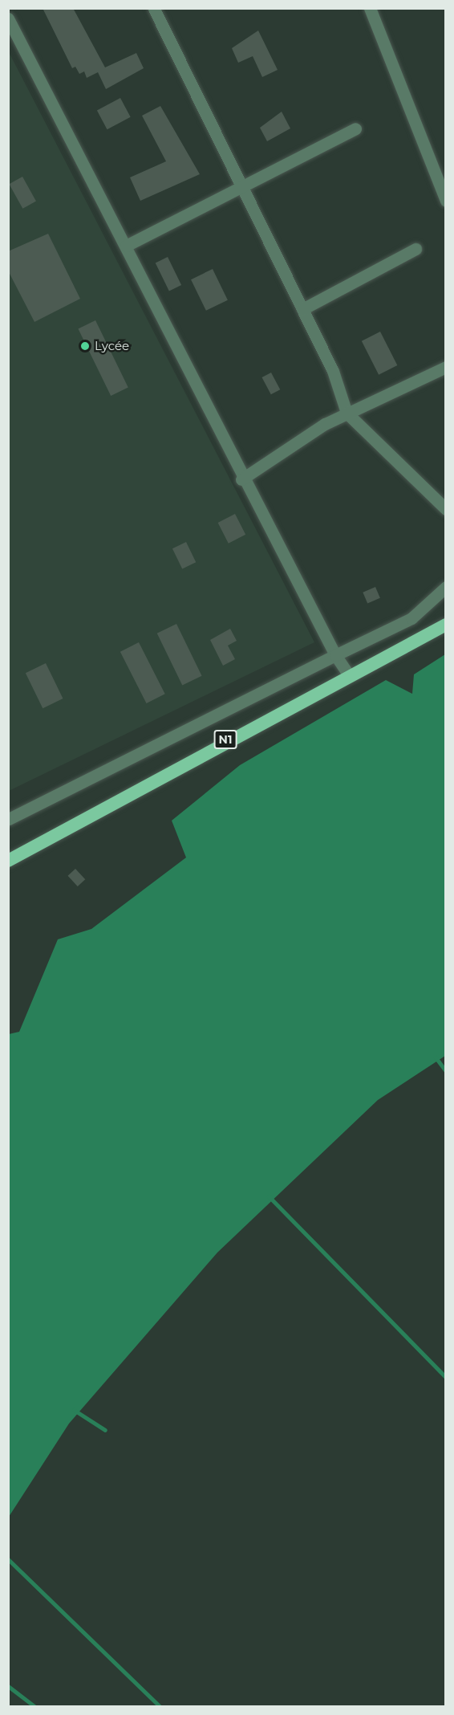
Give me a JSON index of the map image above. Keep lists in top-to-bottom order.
{
  "streets": {
    "highway": ["N1"]
  },
  "places": ["Lycée"]
}
